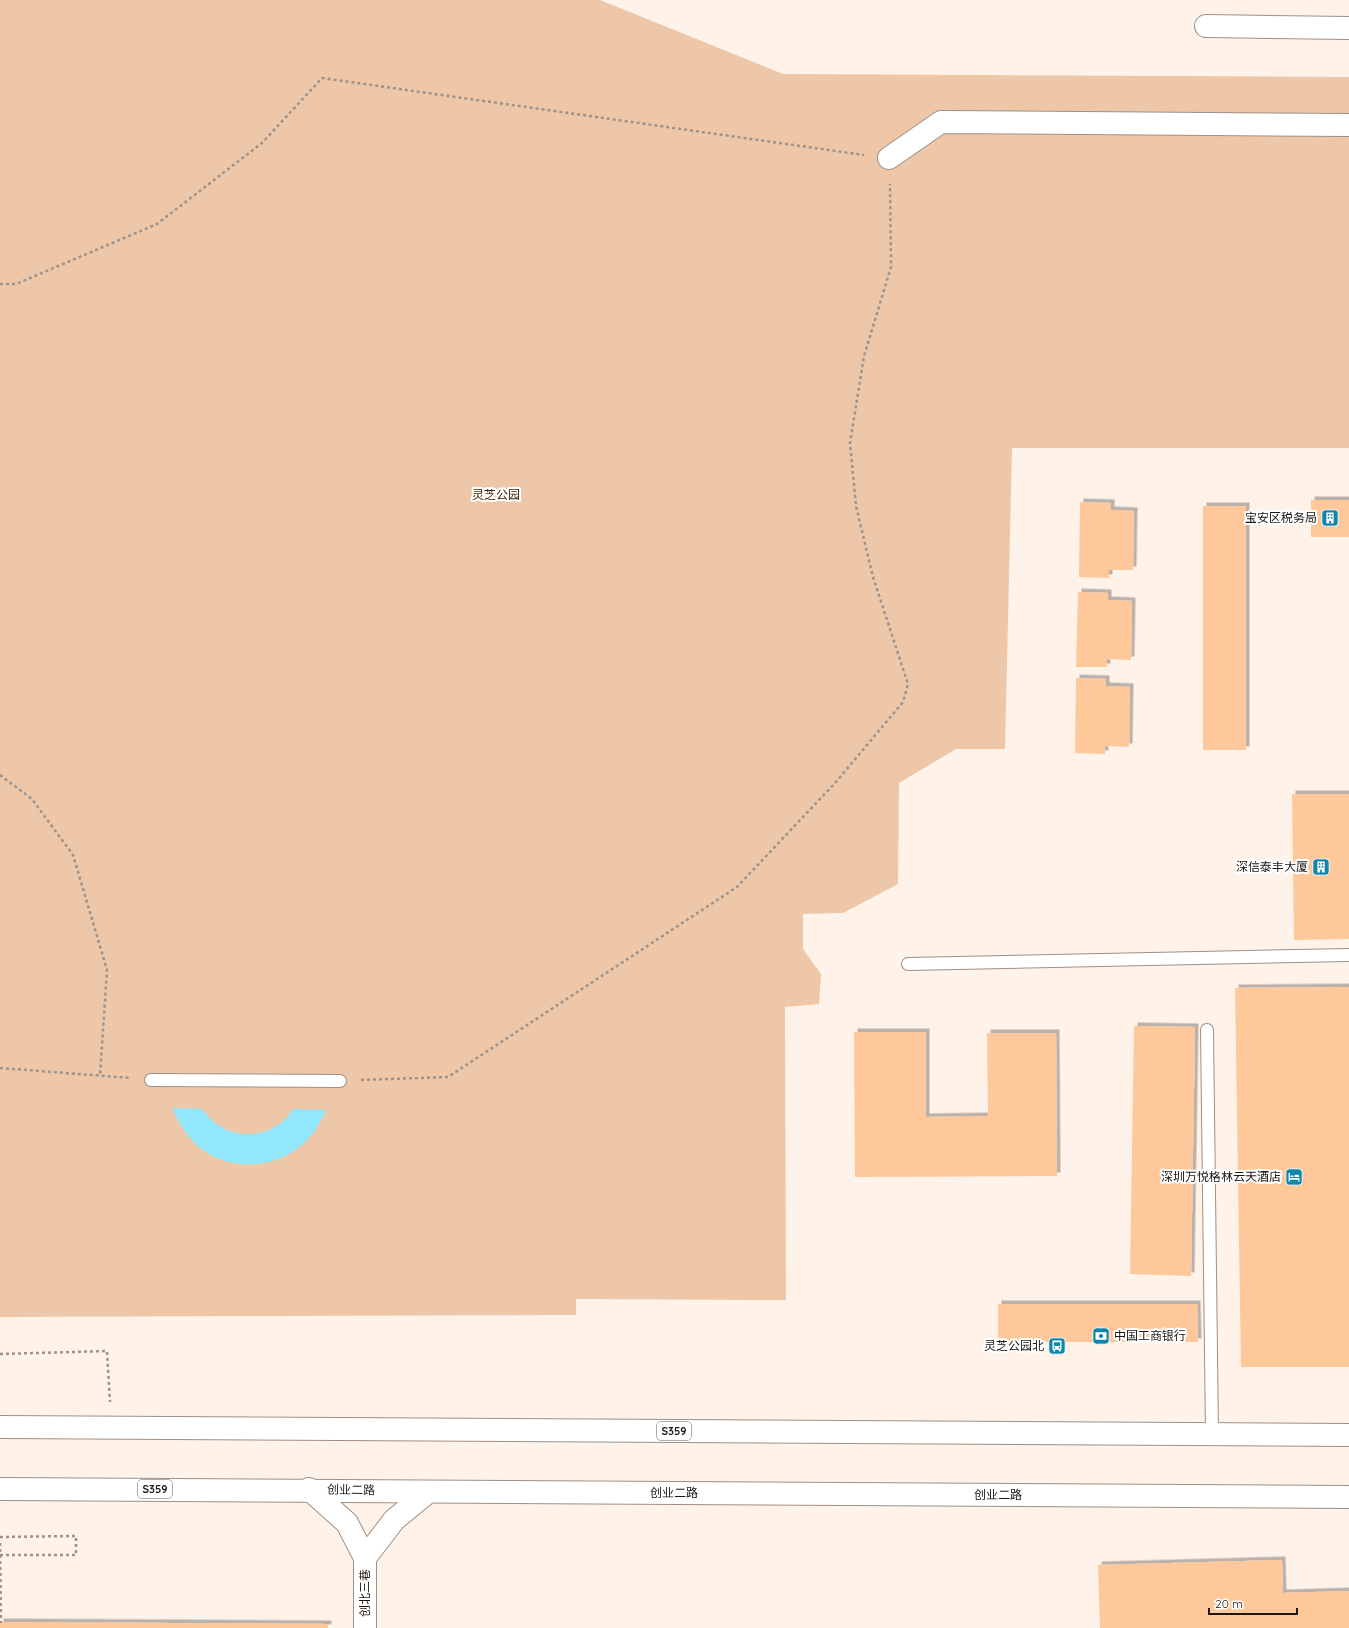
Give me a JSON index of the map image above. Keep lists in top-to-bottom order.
{
  "streets": {
    "main road": ["S359", "创业二路", "创北三巷"]
  },
  "parks": ["灵芝公园"],
  "places": {
    "building": ["宝安区税务局", "深信泰丰大厦"],
    "hotel": ["深圳万悦格林云天酒店"],
    "bank": ["中国工商银行"],
    "bus stop": ["灵芝公园北"]
  },
  "scale_bar": "20 m"
}
